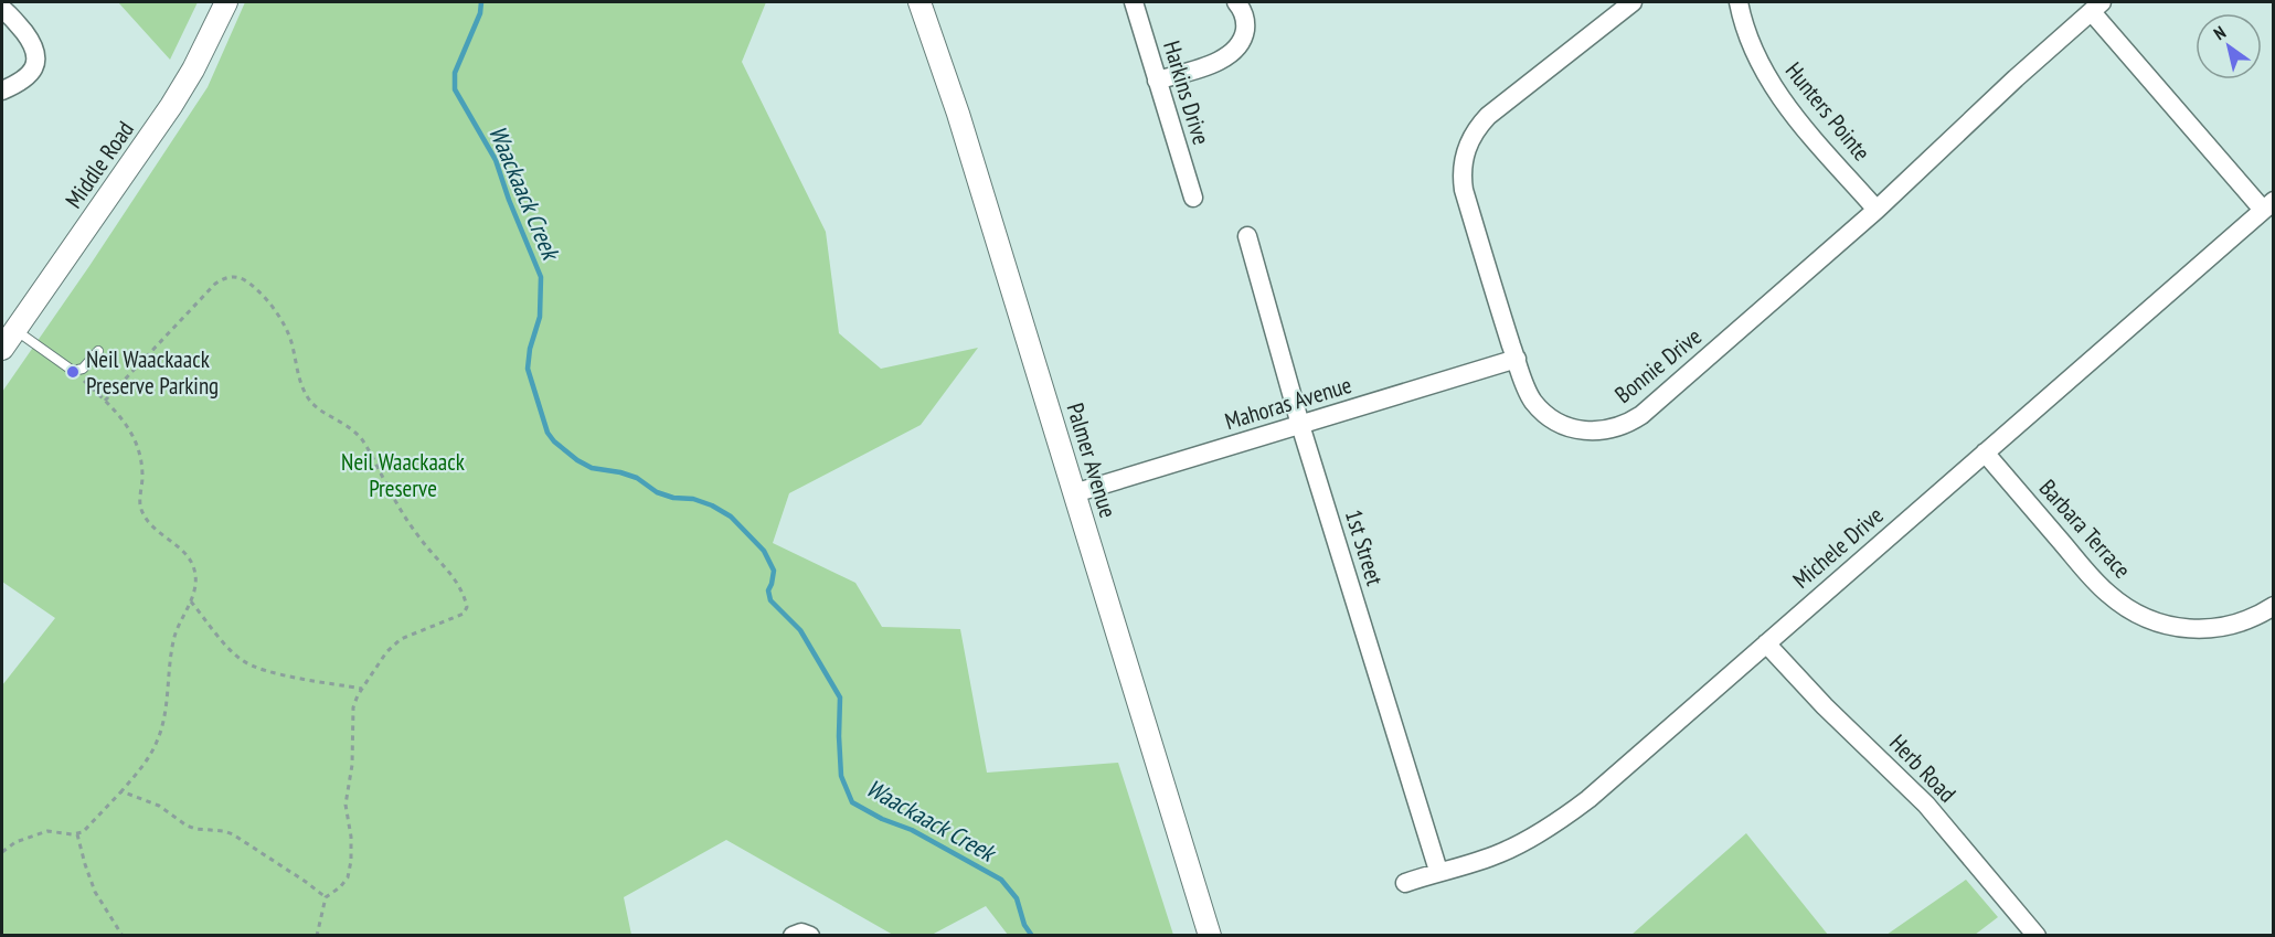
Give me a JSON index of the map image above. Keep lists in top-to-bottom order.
{
  "streets": {
    "street": [
      "Harkins Drive",
      "Hunters Pointe",
      "Middle Road",
      "Bonnie Drive",
      "Mahoras Avenue",
      "Palmer Avenue",
      "Barbara Terrace",
      "1st Street",
      "Michele Drive",
      "Herb Road"
    ]
  },
  "crossings": [
    ["Hunters Pointe", "Bonnie Drive"],
    ["Bonnie Drive", "Mahoras Avenue"],
    ["Mahoras Avenue", "Palmer Avenue"],
    ["Mahoras Avenue", "1st Street"],
    ["Barbara Terrace", "Michele Drive"],
    ["1st Street", "Michele Drive"],
    ["Michele Drive", "Herb Road"]
  ],
  "water": ["Waackaack Creek"],
  "parks": ["Neil Waackaack Preserve"],
  "places": ["Neil Waackaack Preserve Parking"],
  "north": "top left"
}
